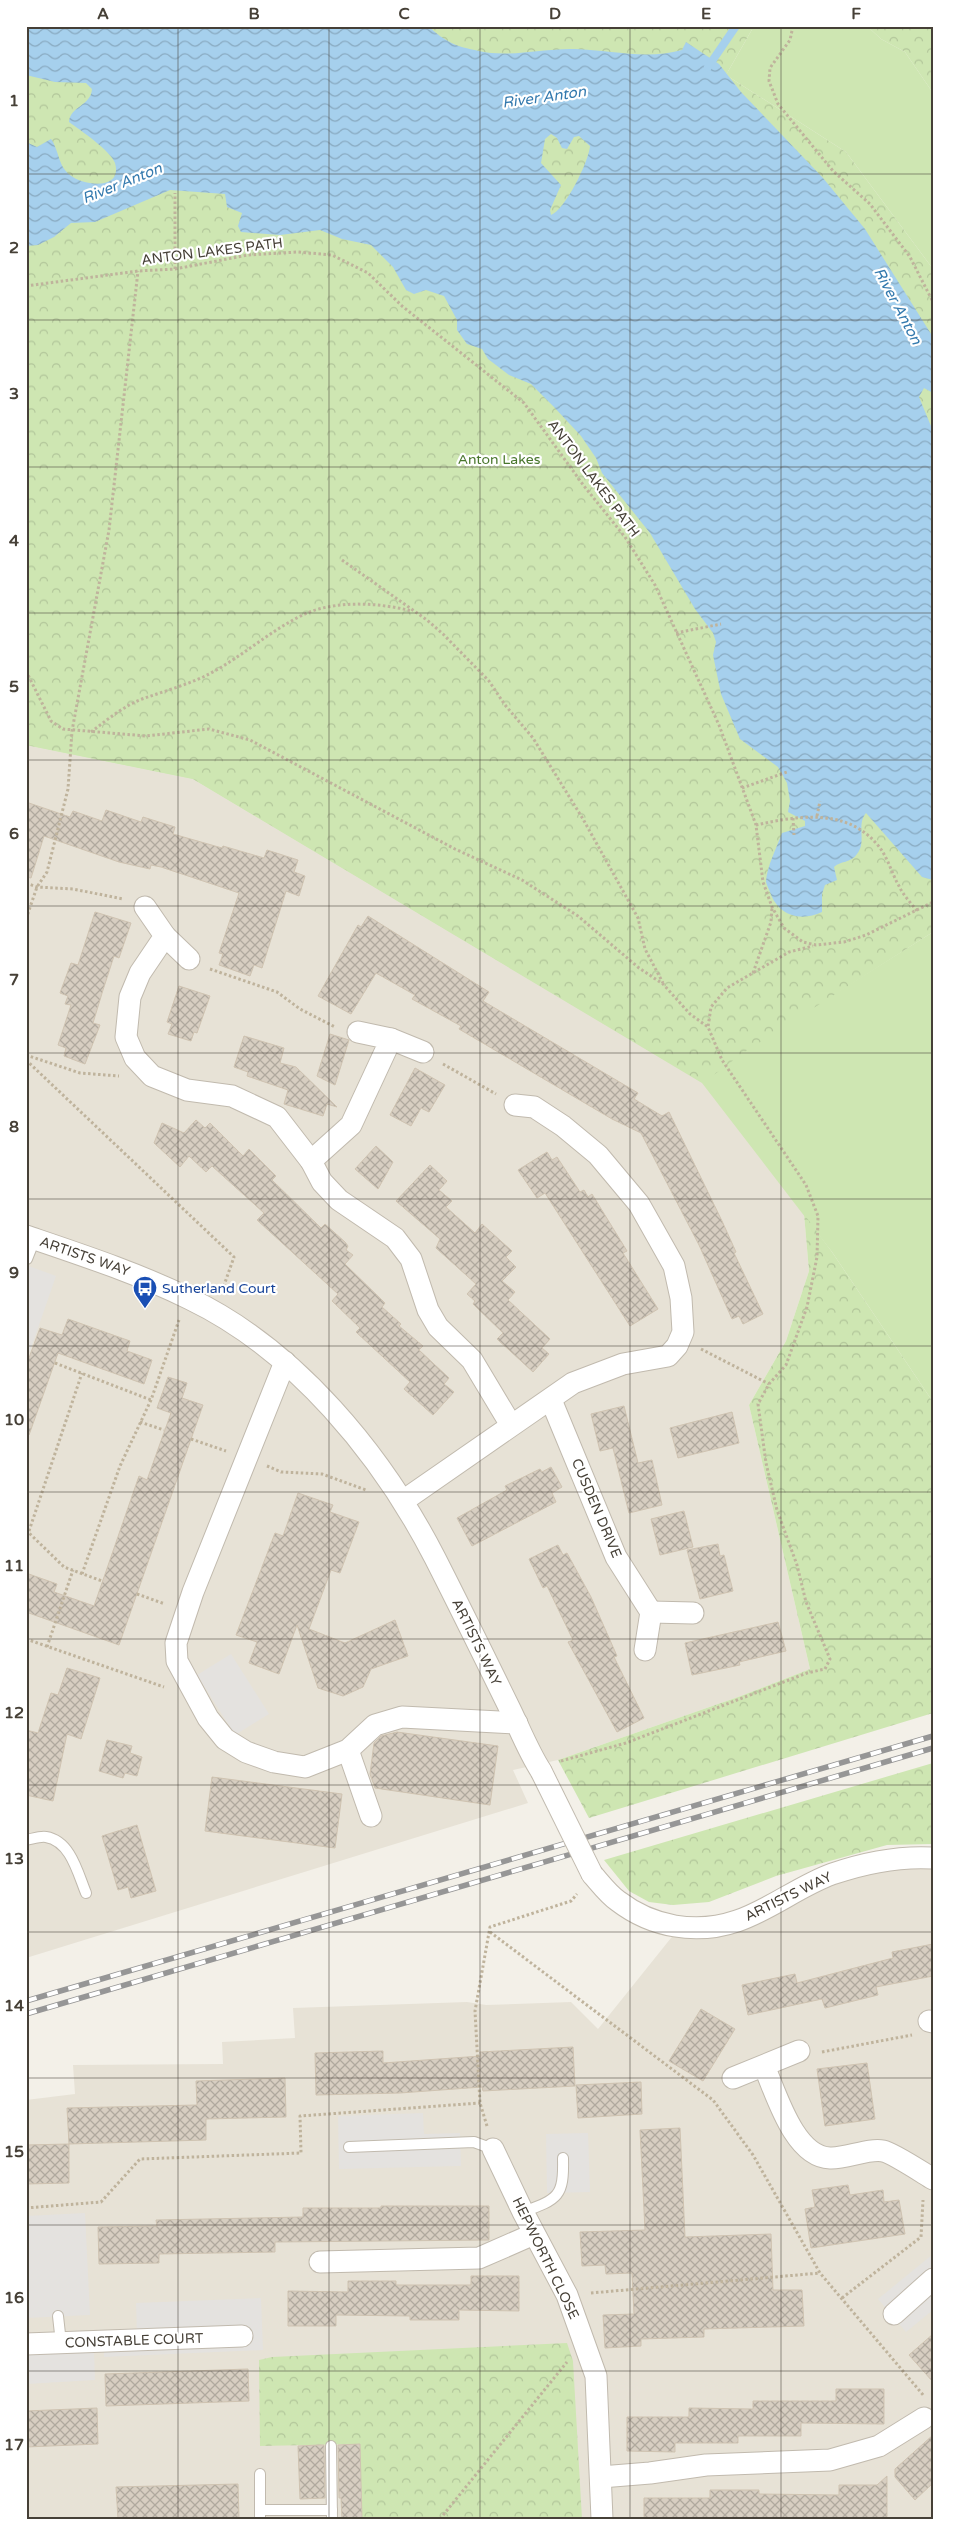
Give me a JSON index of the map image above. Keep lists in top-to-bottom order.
{
  "streets": {
    "street": [
      "ARTISTS WAY",
      "CUSDEN DRIVE",
      "HEPWORTH CLOSE",
      "CONSTABLE COURT"
    ],
    "path": ["ANTON LAKES PATH"]
  },
  "water": ["River Anton"],
  "parks": ["Anton Lakes"],
  "places": {
    "bus stop": ["Sutherland Court"]
  },
  "grid": {
    "columns": [
      "A",
      "B",
      "C",
      "D",
      "E",
      "F"
    ],
    "rows": [
      "1",
      "2",
      "3",
      "4",
      "5",
      "6",
      "7",
      "8",
      "9",
      "10",
      "11",
      "12",
      "13",
      "14",
      "15",
      "16",
      "17"
    ]
  }
}
